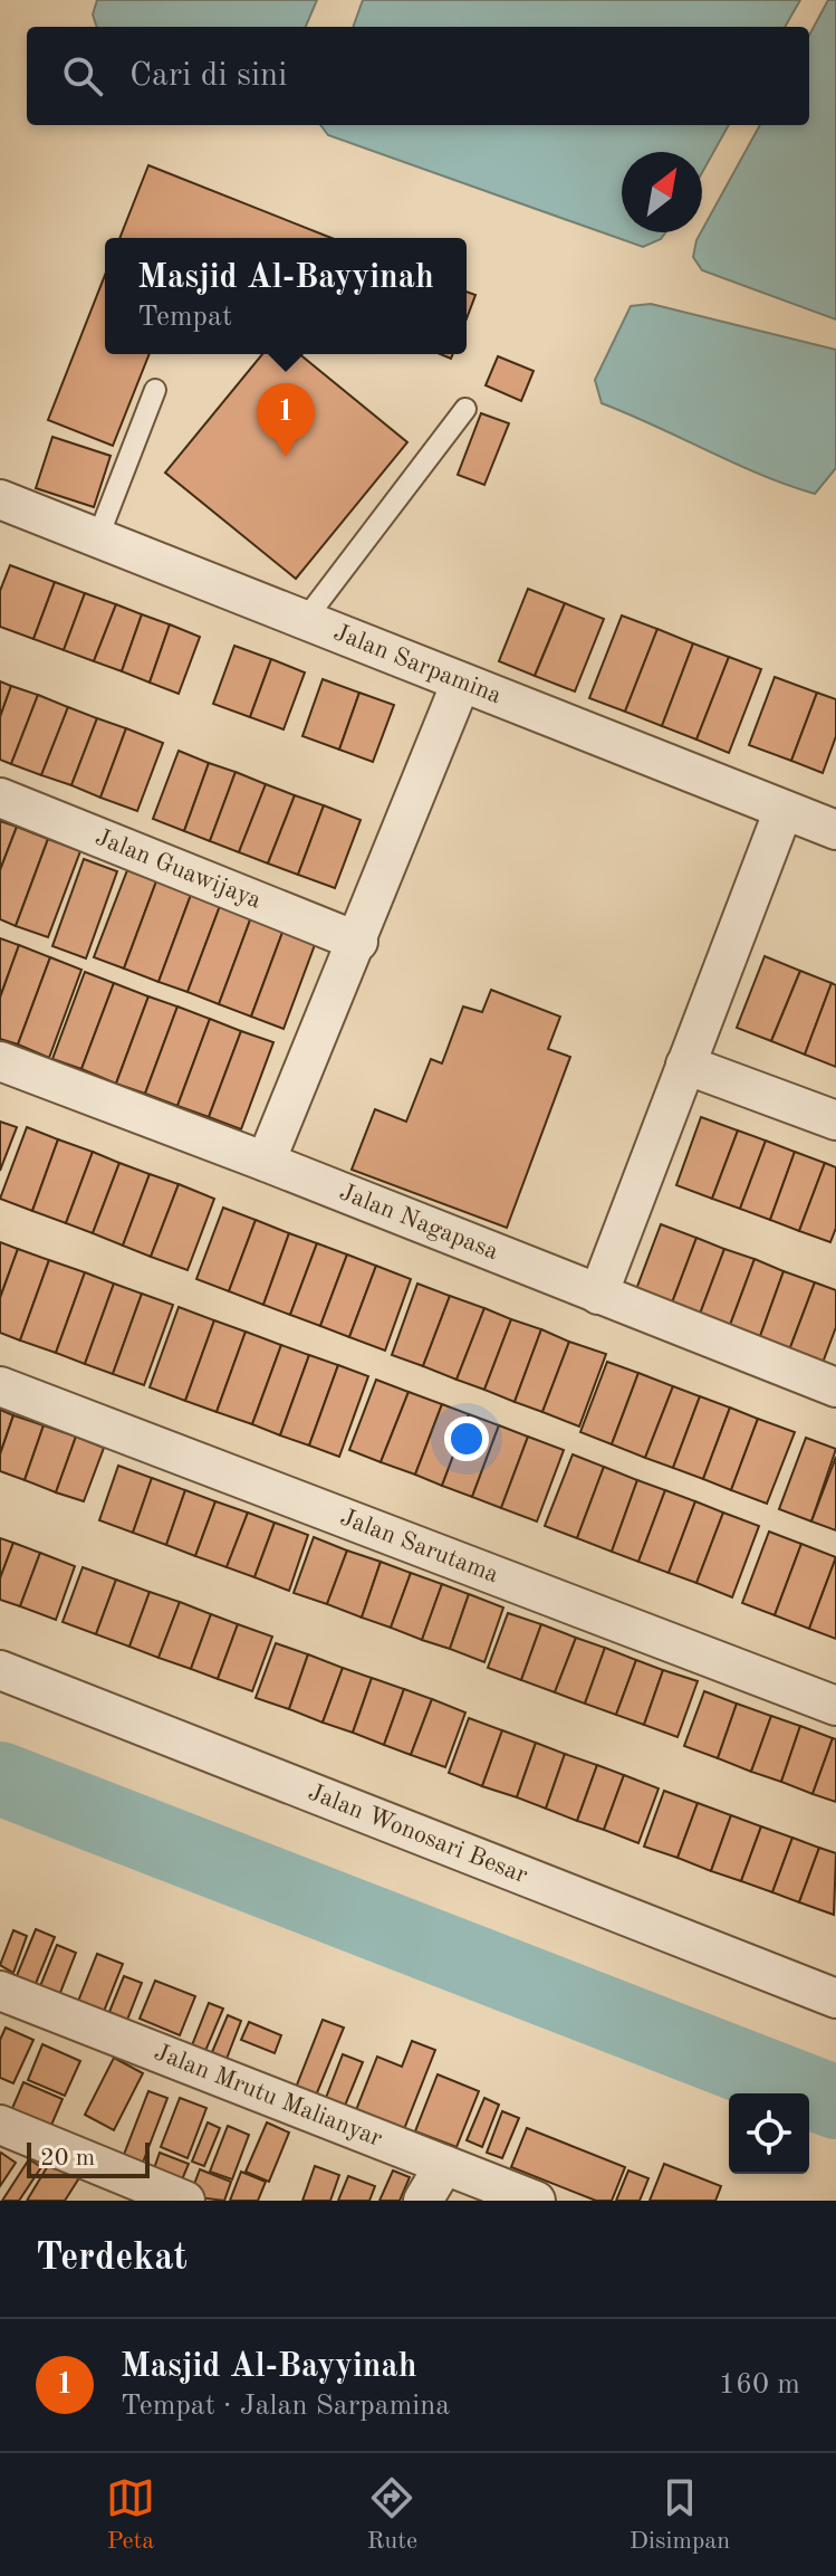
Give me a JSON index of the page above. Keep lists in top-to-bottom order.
{
  "streets": {
    "street": [
      "Jalan Sarpamina",
      "Jalan Guawijaya",
      "Jalan Nagapasa",
      "Jalan Sarutama",
      "Jalan Wonosari Besar",
      "Jalan Mrutu Malianyar"
    ]
  },
  "scale_bar": "20 m",
  "north": "top right",
  "page": {
    "search": "Cari di sini",
    "popup": ["Masjid Al-Bayyinah", "Tempat"],
    "pins": "1",
    "scale": "20 m",
    "heading": "Terdekat",
    "list": [
      {
        "mark": "1",
        "name": "Masjid Al-Bayyinah",
        "note": "Tempat · Jalan Sarpamina",
        "value": "160 m"
      }
    ],
    "nav": ["Peta", "Rute", "Disimpan"]
  }
}
